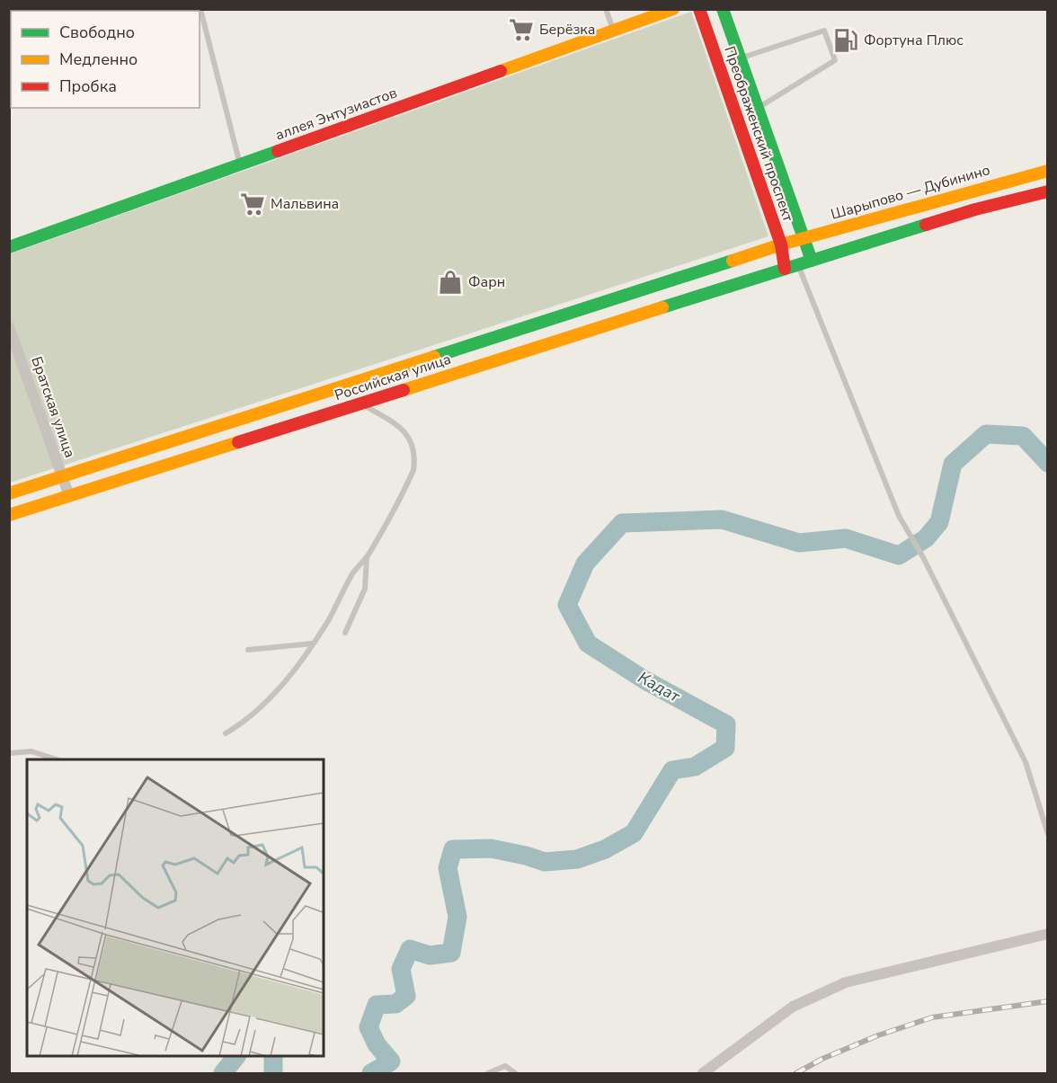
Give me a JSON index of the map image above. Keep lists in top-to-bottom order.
{
  "streets": {
    "main road": [
      "аллея Энтузиастов",
      "Преображенский проспект",
      "Шарыпово — Дубинино",
      "Российская улица"
    ],
    "street": ["Братская улица"]
  },
  "crossings": [
    ["Преображенский проспект", "Шарыпово — Дубинино"],
    ["Преображенский проспект", "Российская улица"],
    ["Шарыпово — Дубинино", "Российская улица"],
    ["Российская улица", "Братская улица"]
  ],
  "water": ["Кадат"],
  "places": {
    "supermarket": ["Берёзка", "Мальвина"],
    "fuel station": ["Фортуна Плюс"],
    "shop": ["Фарн"]
  },
  "legend": ["Свободно", "Медленно", "Пробка"]
}
